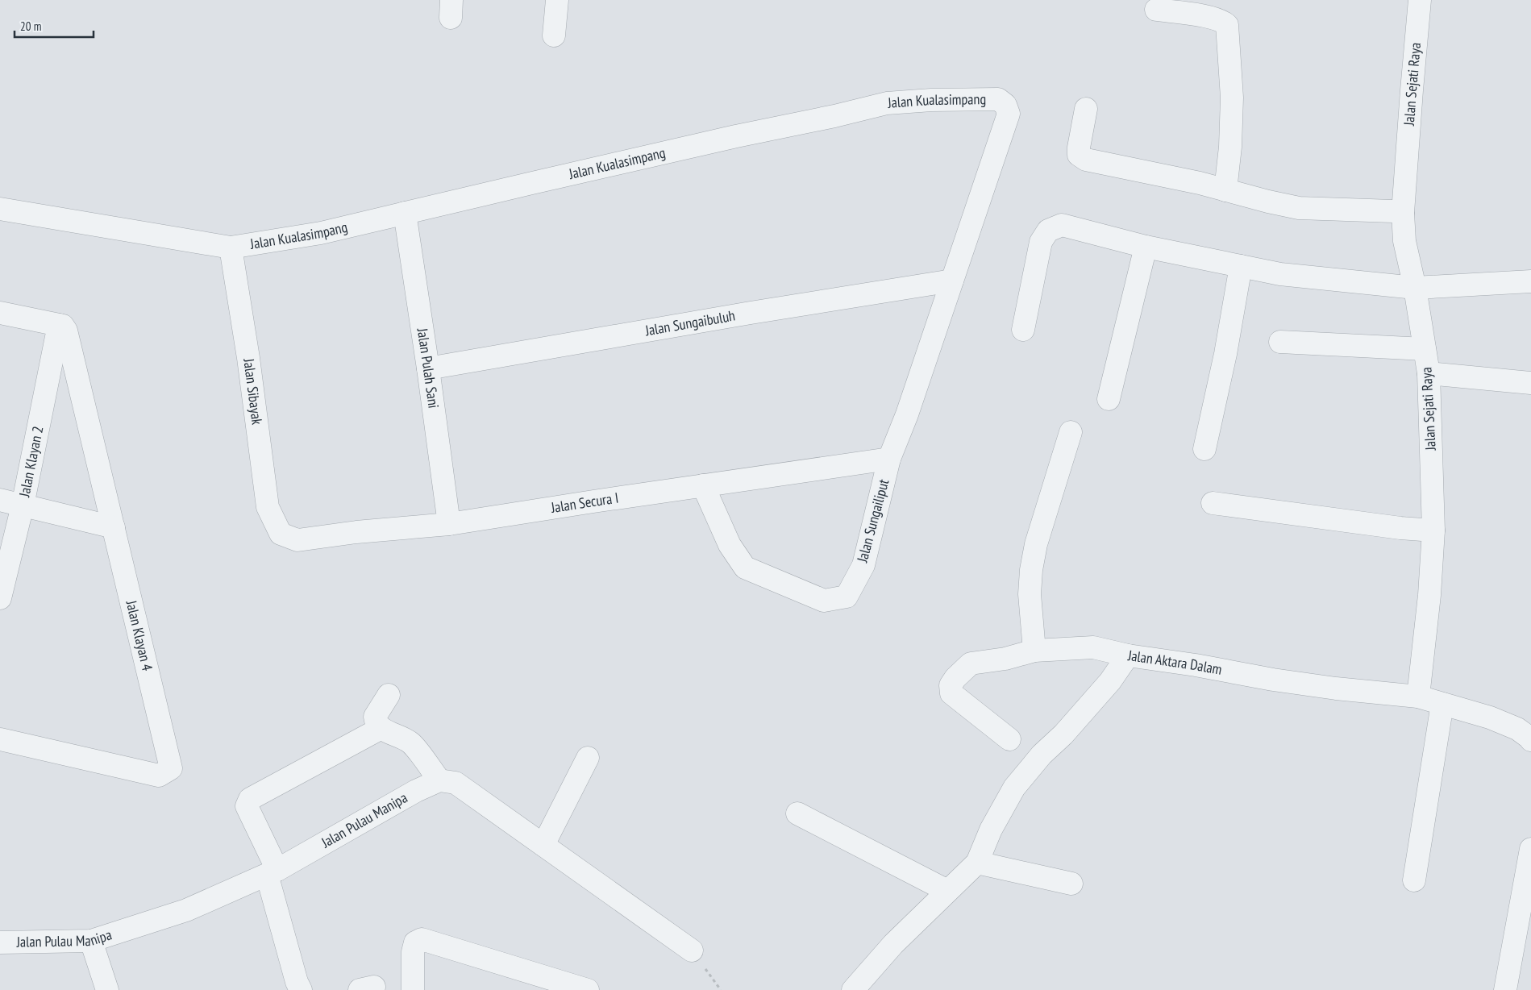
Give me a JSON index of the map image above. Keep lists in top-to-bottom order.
{
  "streets": {
    "street": [
      "Jalan Sejati Raya",
      "Jalan Kualasimpang",
      "Jalan Sungaibuluh",
      "Jalan Pulah Sani",
      "Jalan Sibayak",
      "Jalan Klayan 2",
      "Jalan Secura I",
      "Jalan Sungailiput",
      "Jalan Klayan 4",
      "Jalan Aktara Dalam",
      "Jalan Pulau Manipa"
    ]
  },
  "crossings": [
    ["Jalan Sejati Raya", "Jalan Aktara Dalam"],
    ["Jalan Kualasimpang", "Jalan Sungaibuluh"],
    ["Jalan Kualasimpang", "Jalan Pulah Sani"],
    ["Jalan Kualasimpang", "Jalan Sibayak"],
    ["Jalan Sungaibuluh", "Jalan Pulah Sani"],
    ["Jalan Pulah Sani", "Jalan Secura I"],
    ["Jalan Sibayak", "Jalan Secura I"],
    ["Jalan Klayan 2", "Jalan Klayan 4"],
    ["Jalan Secura I", "Jalan Sungailiput"]
  ],
  "scale_bar": "20 m"
}
